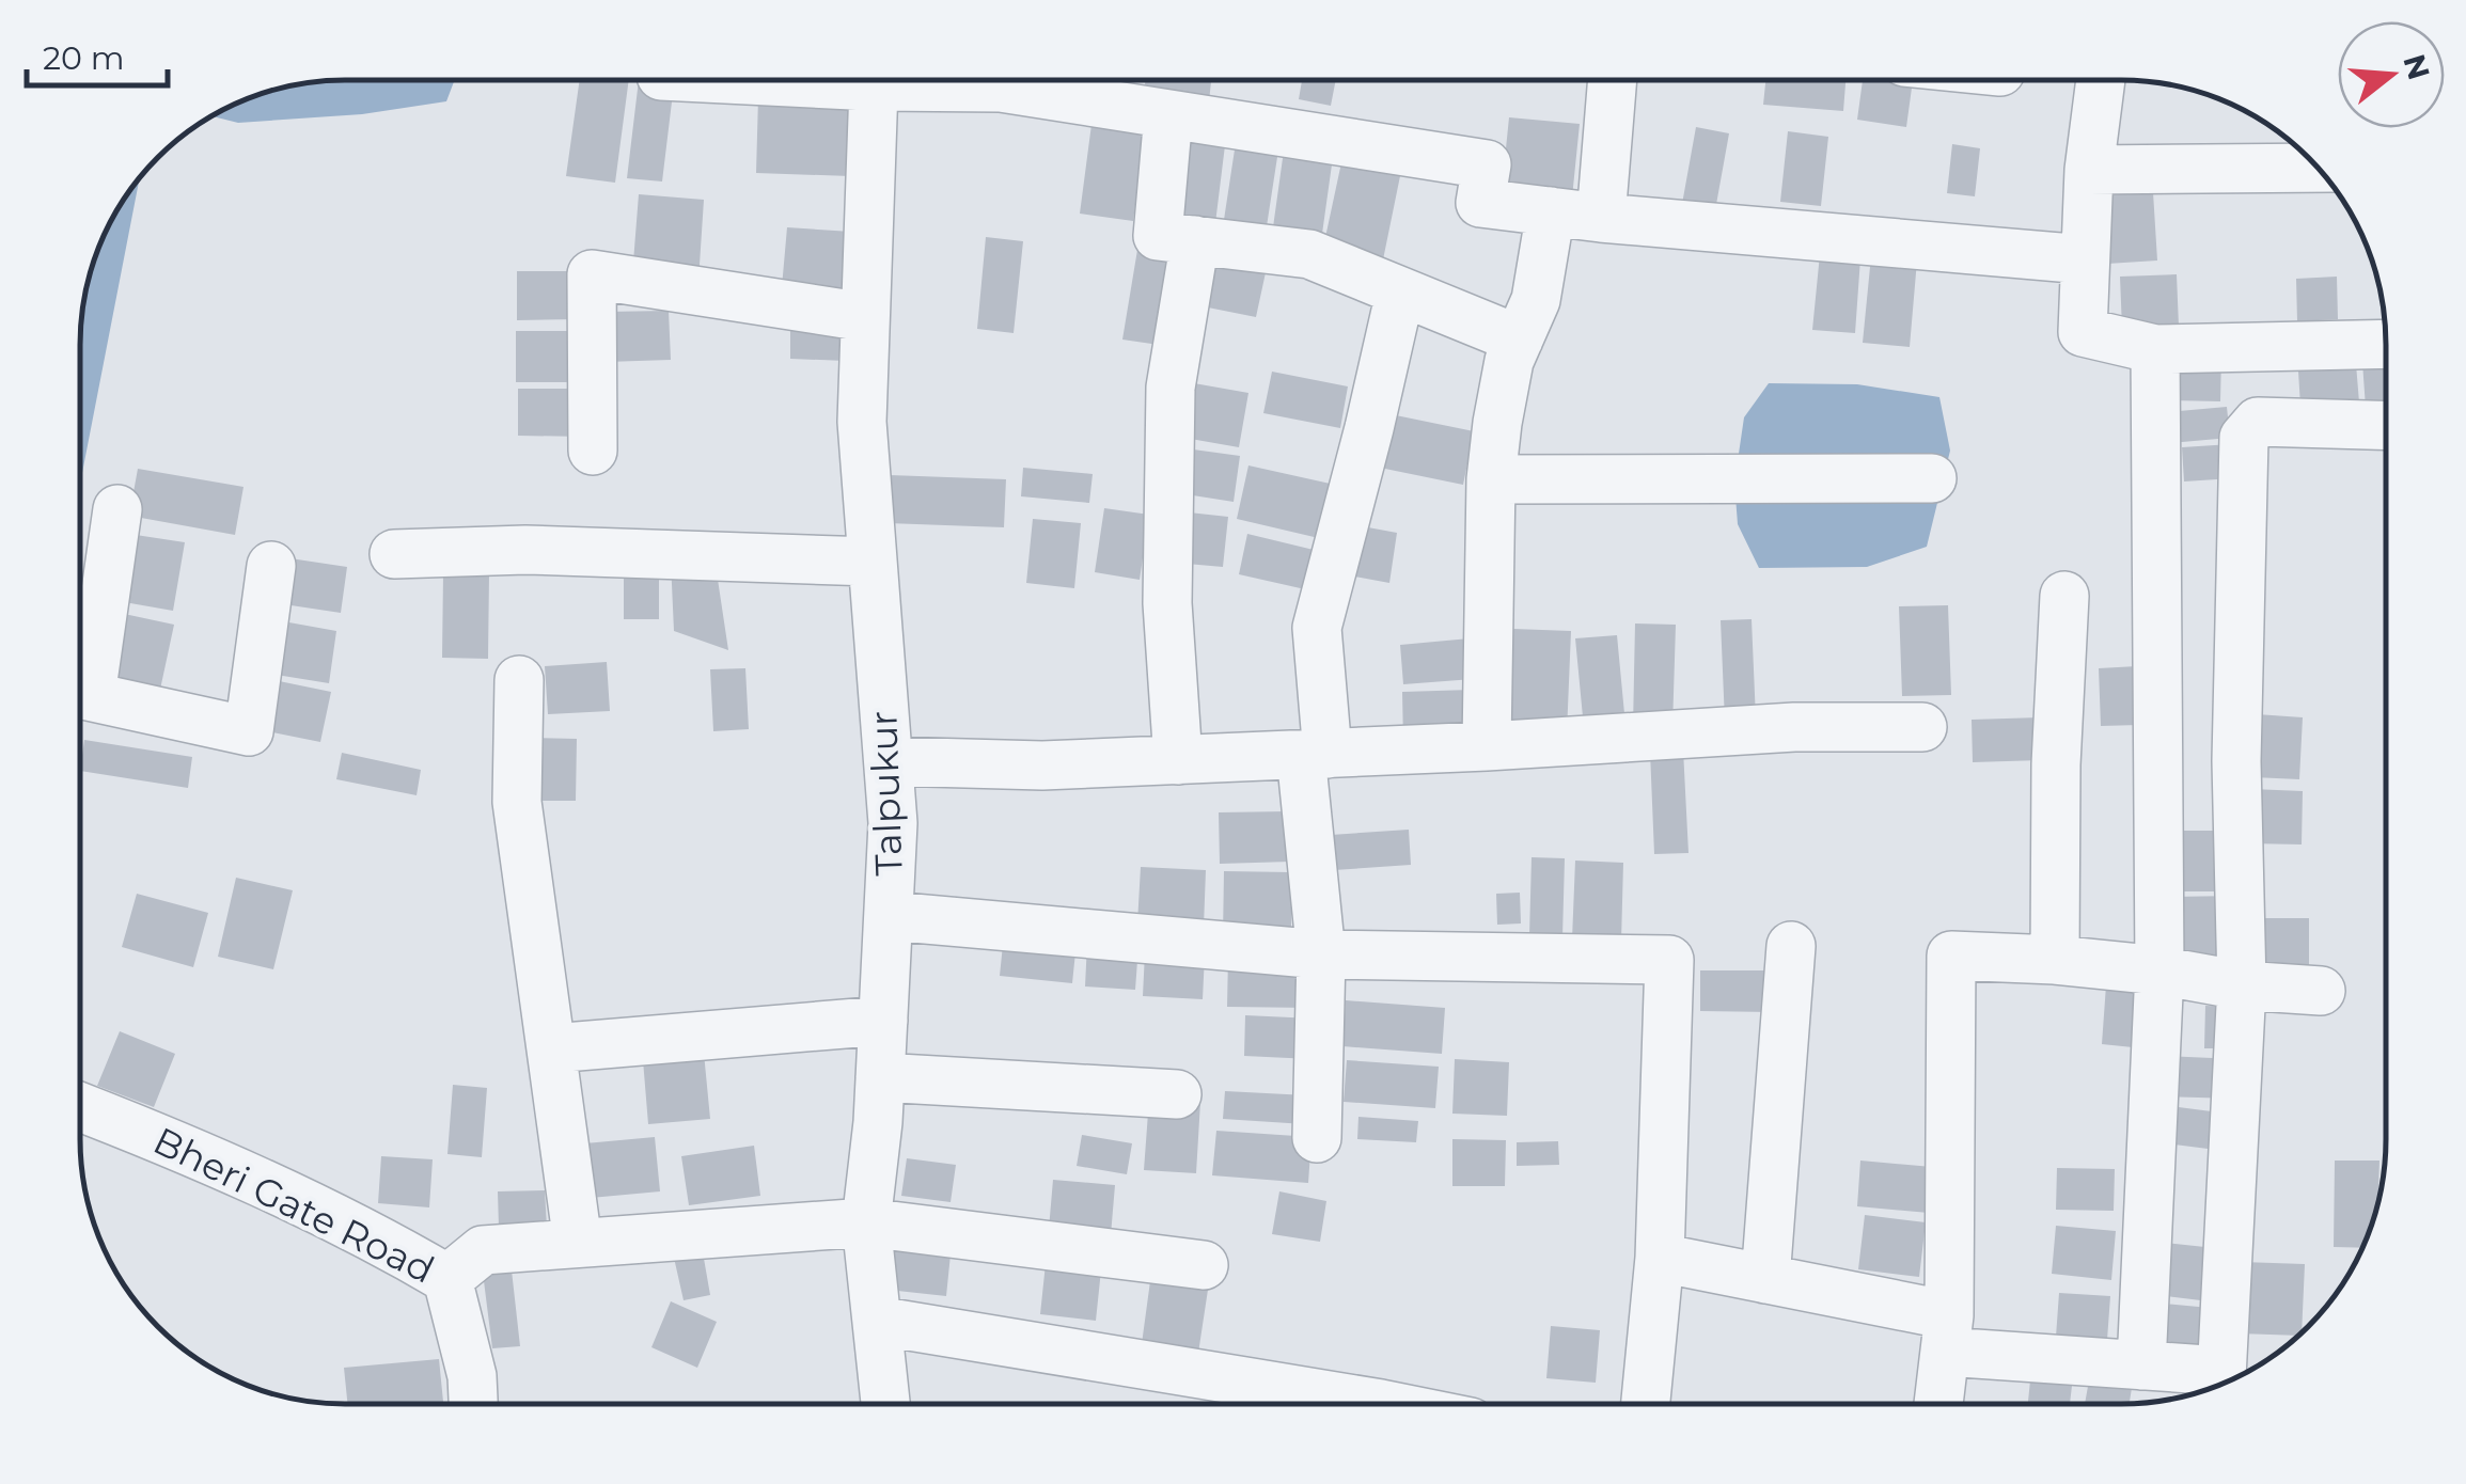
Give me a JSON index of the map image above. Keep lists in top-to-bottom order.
{
  "streets": {
    "street": ["Talpukur", "Bheri Gate Road"]
  },
  "scale_bar": "20 m",
  "north": "right"
}
